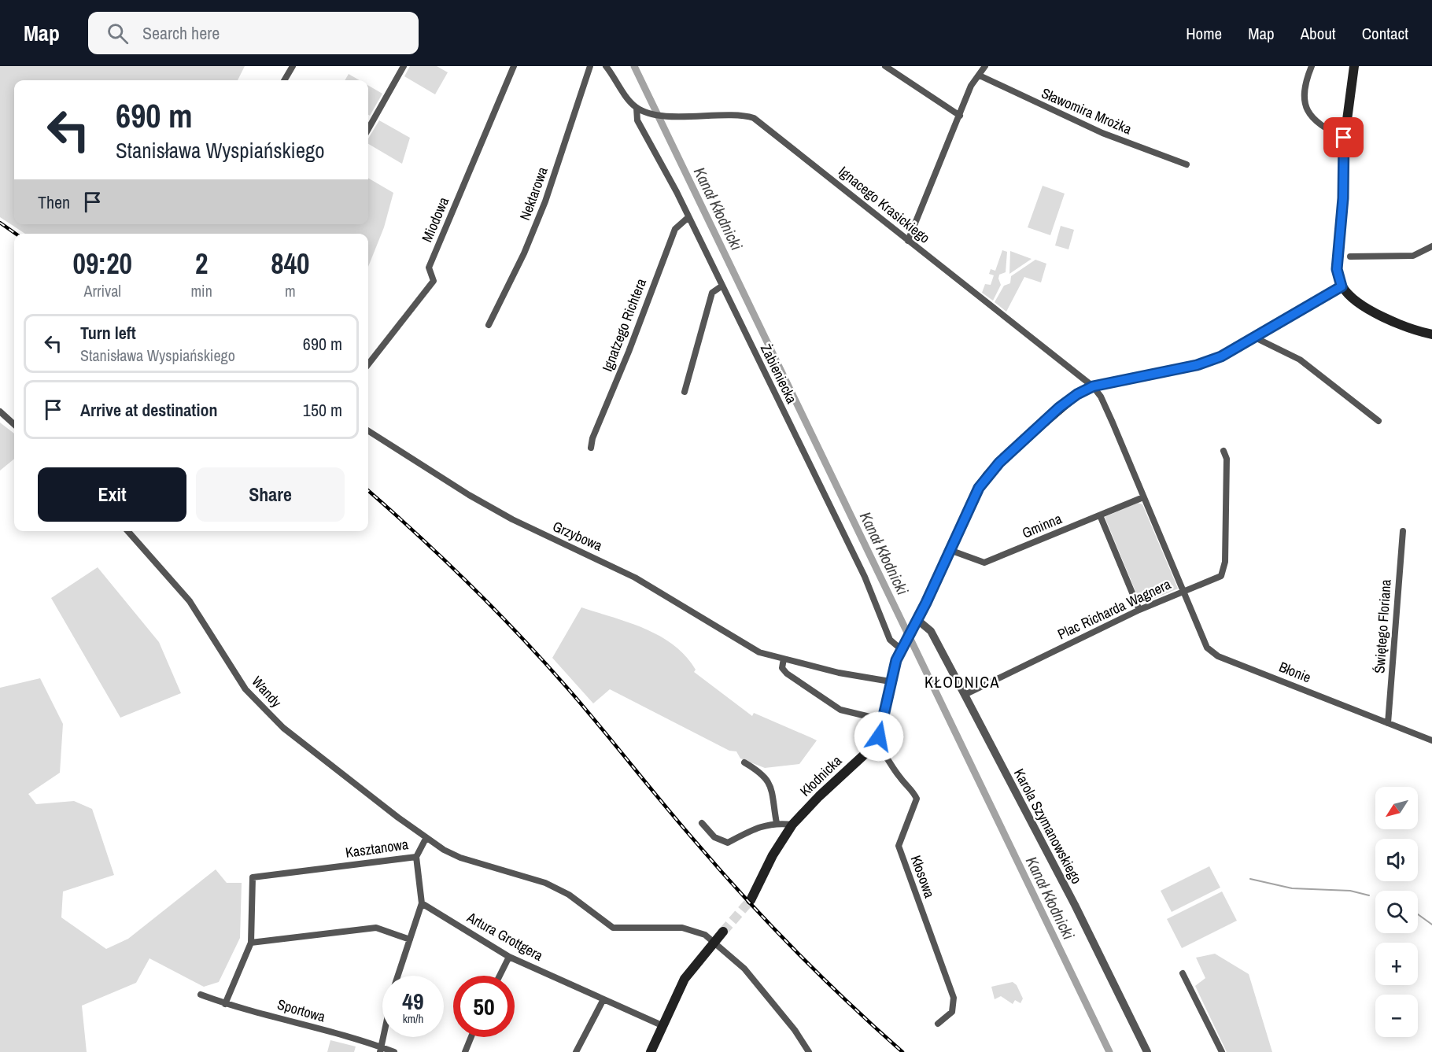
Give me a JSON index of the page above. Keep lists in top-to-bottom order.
{
  "streets": {
    "main road": ["Kłodnicka"],
    "street": [
      "Sławomira Mrożka",
      "Nektarowa",
      "Ignacego Krasickiego",
      "Miodowa",
      "Ignatzego Richtera",
      "Żabieniecka",
      "Gminna",
      "Grzybowa",
      "Plac Richarda Wagnera",
      "Świętego Floriana",
      "Błonie",
      "Wandy",
      "Karola Szymanowskiego",
      "Kasztanowa",
      "Kłosowa",
      "Artura Grottgera",
      "Sportowa"
    ]
  },
  "crossings": [
    ["Ignacego Krasickiego", "Żabieniecka"],
    ["Ignacego Krasickiego", "Plac Richarda Wagnera"],
    ["Ignacego Krasickiego", "Kłodnicka"],
    ["Ignatzego Richtera", "Żabieniecka"],
    ["Żabieniecka", "Kłodnicka"],
    ["Gminna", "Plac Richarda Wagnera"],
    ["Gminna", "Kłodnicka"],
    ["Grzybowa", "Kłodnicka"],
    ["Plac Richarda Wagnera", "Błonie"],
    ["Plac Richarda Wagnera", "Kłodnicka"],
    ["Plac Richarda Wagnera", "Karola Szymanowskiego"],
    ["Świętego Floriana", "Błonie"],
    ["Wandy", "Kasztanowa"],
    ["Kłodnicka", "Karola Szymanowskiego"],
    ["Kłodnicka", "Kłosowa"],
    ["Kasztanowa", "Sportowa"]
  ],
  "districts": ["KŁODNICA"],
  "water": ["Kanał Kłodnicki"],
  "north": "bottom left",
  "page": {
    "header": "Map",
    "search": "Search here",
    "nav": [
      "Home",
      "Map",
      "About",
      "Contact"
    ],
    "turn": ["690 m", "Stanisława Wyspiańskiego"],
    "then": "Then",
    "eta": [
      "09:20",
      "Arrival",
      "2",
      "min",
      "840",
      "m"
    ],
    "list": [
      {
        "name": "Turn left",
        "note": "Stanisława Wyspiańskiego",
        "value": "690 m"
      },
      {
        "name": "Arrive at destination",
        "value": "150 m"
      }
    ],
    "buttons": ["Exit", "Share"],
    "map_buttons": ["+", "−"],
    "speed": "49 km/h",
    "limit": "50"
  }
}
